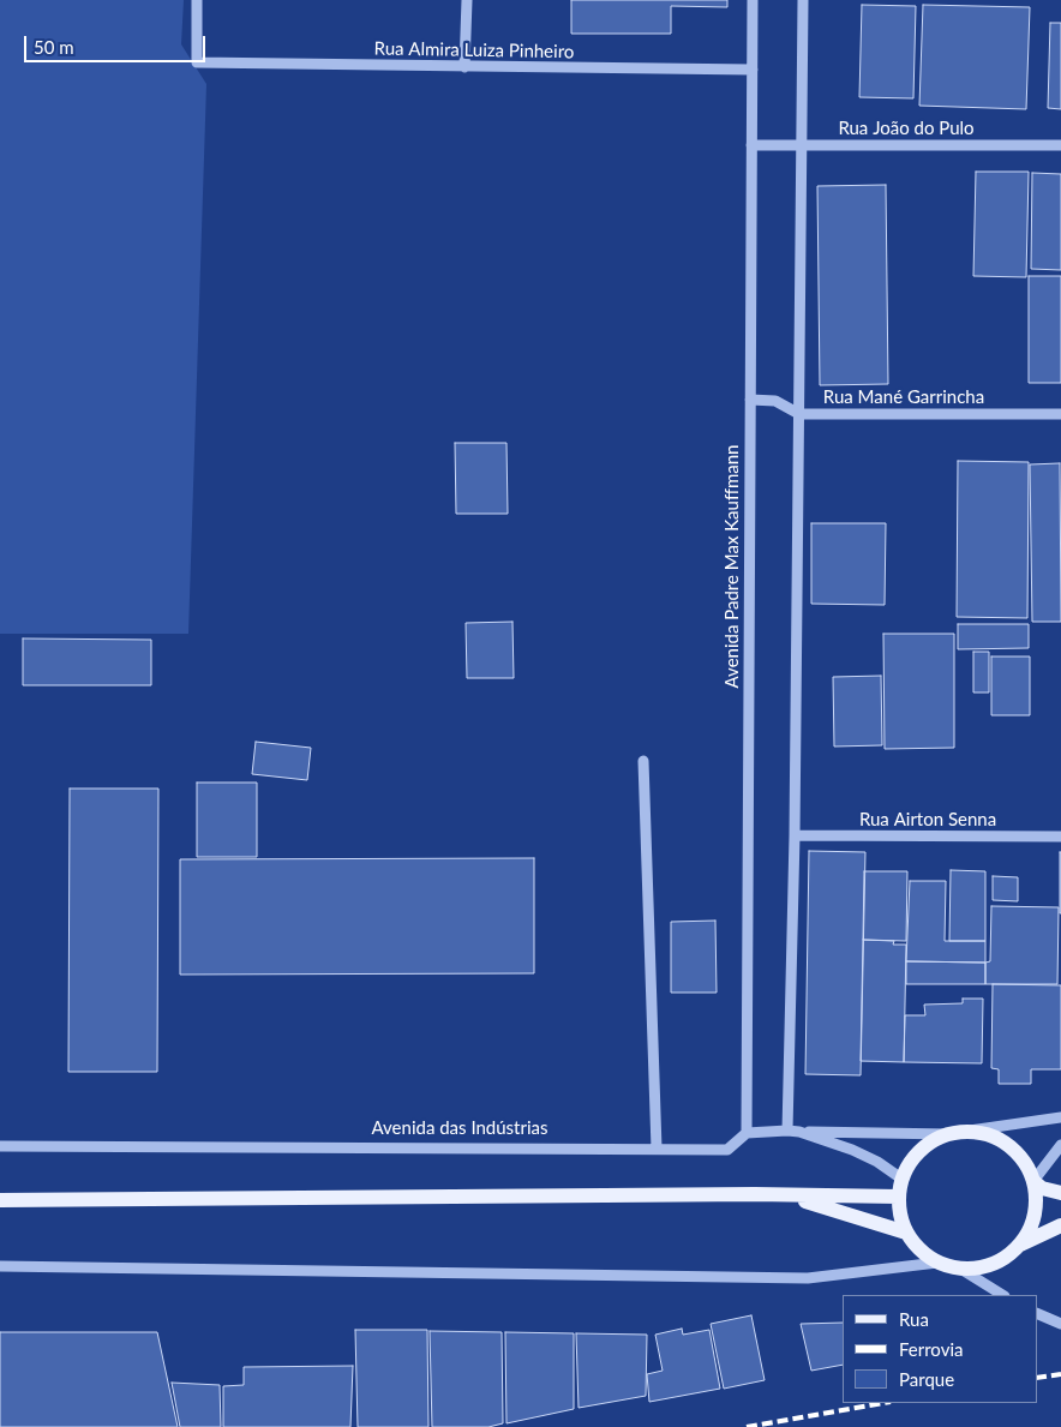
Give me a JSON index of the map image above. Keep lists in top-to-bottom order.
{
  "streets": {
    "street": [
      "Rua Almira Luiza Pinheiro",
      "Rua João do Pulo",
      "Rua Mané Garrincha",
      "Avenida Padre Max Kauffmann",
      "Rua Airton Senna",
      "Avenida das Indústrias"
    ]
  },
  "crossings": [
    ["Rua Almira Luiza Pinheiro", "Avenida Padre Max Kauffmann"],
    ["Rua João do Pulo", "Avenida Padre Max Kauffmann"],
    ["Rua Mané Garrincha", "Avenida Padre Max Kauffmann"],
    ["Avenida Padre Max Kauffmann", "Avenida das Indústrias"]
  ],
  "legend": ["Rua", "Ferrovia", "Parque"],
  "scale_bar": "50 m"
}
